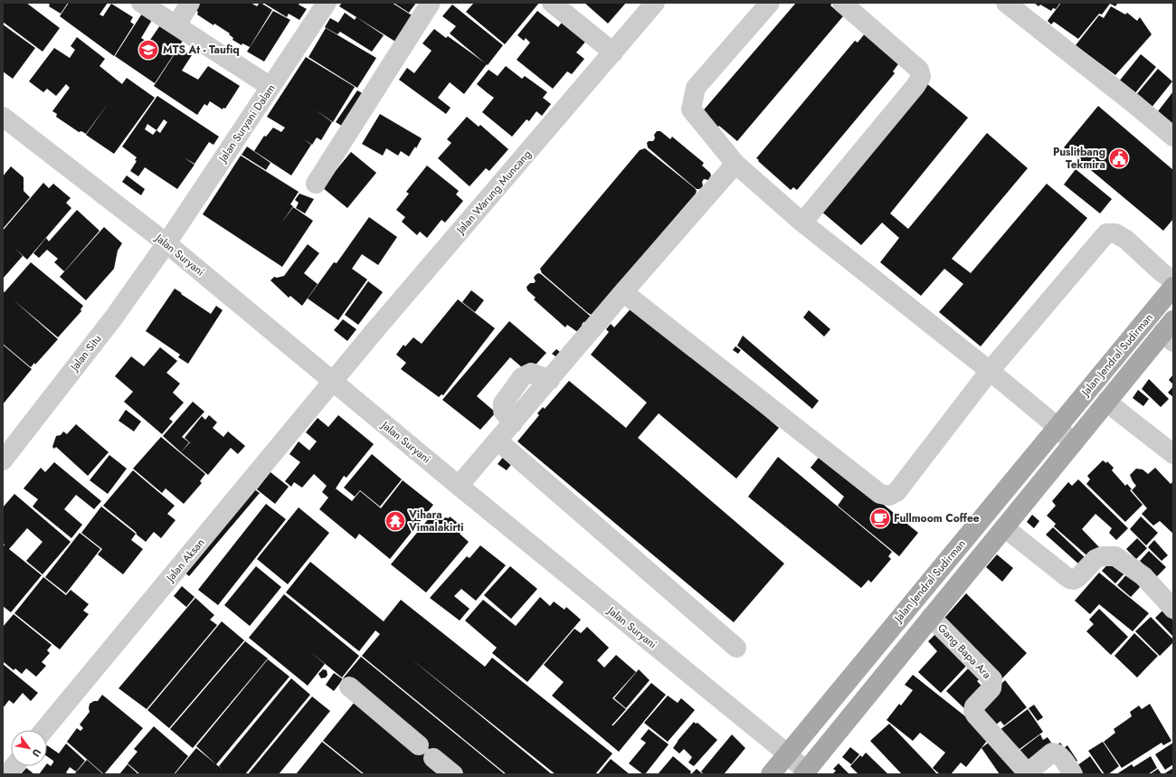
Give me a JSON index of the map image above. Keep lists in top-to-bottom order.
{
  "streets": {
    "main road": ["Jalan Jendral Sudirman"],
    "street": [
      "Jalan Suryani Dalam",
      "Jalan Warung Muncang",
      "Jalan Suryani",
      "Jalan Situ",
      "Jalan Aksan",
      "Gang Bapa Ara"
    ]
  },
  "crossings": [
    ["Jalan Suryani Dalam", "Jalan Suryani"],
    ["Jalan Suryani Dalam", "Jalan Situ"],
    ["Jalan Warung Muncang", "Jalan Suryani"],
    ["Jalan Warung Muncang", "Jalan Aksan"],
    ["Jalan Suryani", "Jalan Situ"],
    ["Jalan Suryani", "Jalan Jendral Sudirman"],
    ["Jalan Suryani", "Jalan Aksan"],
    ["Jalan Jendral Sudirman", "Gang Bapa Ara"]
  ],
  "places": {
    "school or university": ["MTS At - Taufiq"],
    "public building": ["Puslitbang Tekmira"],
    "cafe": ["Fullmoom Coffee"],
    "temple": ["Vihara Vimalakirti"]
  },
  "north": "bottom right"
}
